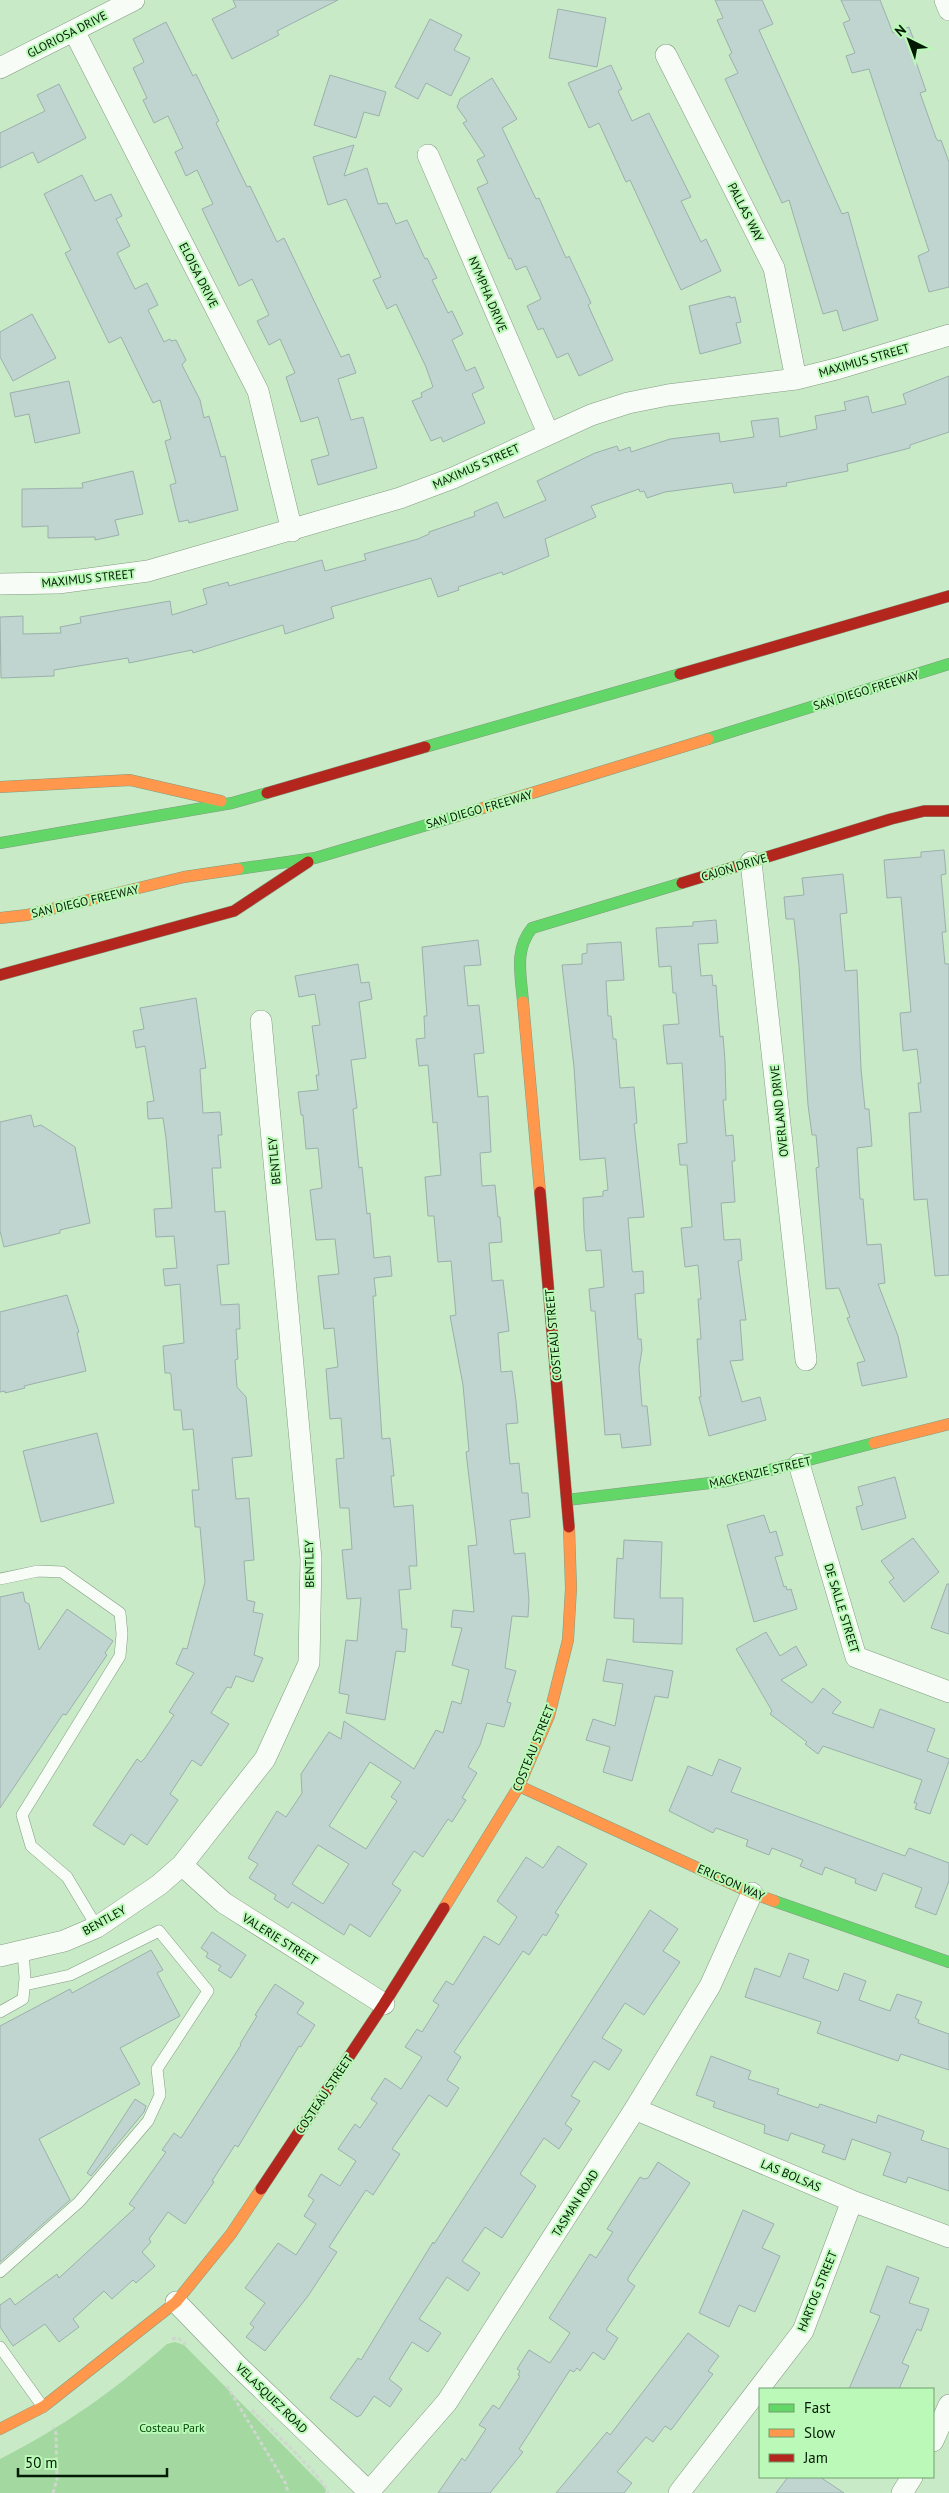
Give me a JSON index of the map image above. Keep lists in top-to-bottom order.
{
  "streets": {
    "main road": [
      "SAN DIEGO FREEWAY",
      "CAJON DRIVE",
      "COSTEAU STREET",
      "MACKENZIE STREET",
      "ERICSON WAY"
    ],
    "street": [
      "GLORIOSA DRIVE",
      "PALLAS WAY",
      "ELOISA DRIVE",
      "NYMPHA DRIVE",
      "MAXIMUS STREET",
      "OVERLAND DRIVE",
      "BENTLEY",
      "DE SALLE STREET",
      "VALERIE STREET",
      "LAS BOLSAS",
      "TASMAN ROAD",
      "HARTOG STREET",
      "VELASQUEZ ROAD"
    ]
  },
  "crossings": [
    ["GLORIOSA DRIVE", "ELOISA DRIVE"],
    ["PALLAS WAY", "MAXIMUS STREET"],
    ["ELOISA DRIVE", "MAXIMUS STREET"],
    ["NYMPHA DRIVE", "MAXIMUS STREET"],
    ["CAJON DRIVE", "OVERLAND DRIVE"],
    ["CAJON DRIVE", "COSTEAU STREET"],
    ["BENTLEY", "VALERIE STREET"],
    ["COSTEAU STREET", "MACKENZIE STREET"],
    ["COSTEAU STREET", "ERICSON WAY"],
    ["COSTEAU STREET", "VALERIE STREET"],
    ["COSTEAU STREET", "VELASQUEZ ROAD"],
    ["MACKENZIE STREET", "DE SALLE STREET"],
    ["ERICSON WAY", "TASMAN ROAD"],
    ["LAS BOLSAS", "TASMAN ROAD"],
    ["LAS BOLSAS", "HARTOG STREET"],
    ["TASMAN ROAD", "VELASQUEZ ROAD"]
  ],
  "parks": ["Costeau Park"],
  "legend": ["Fast", "Slow", "Jam"],
  "scale_bar": "50 m",
  "north": "top left"
}
